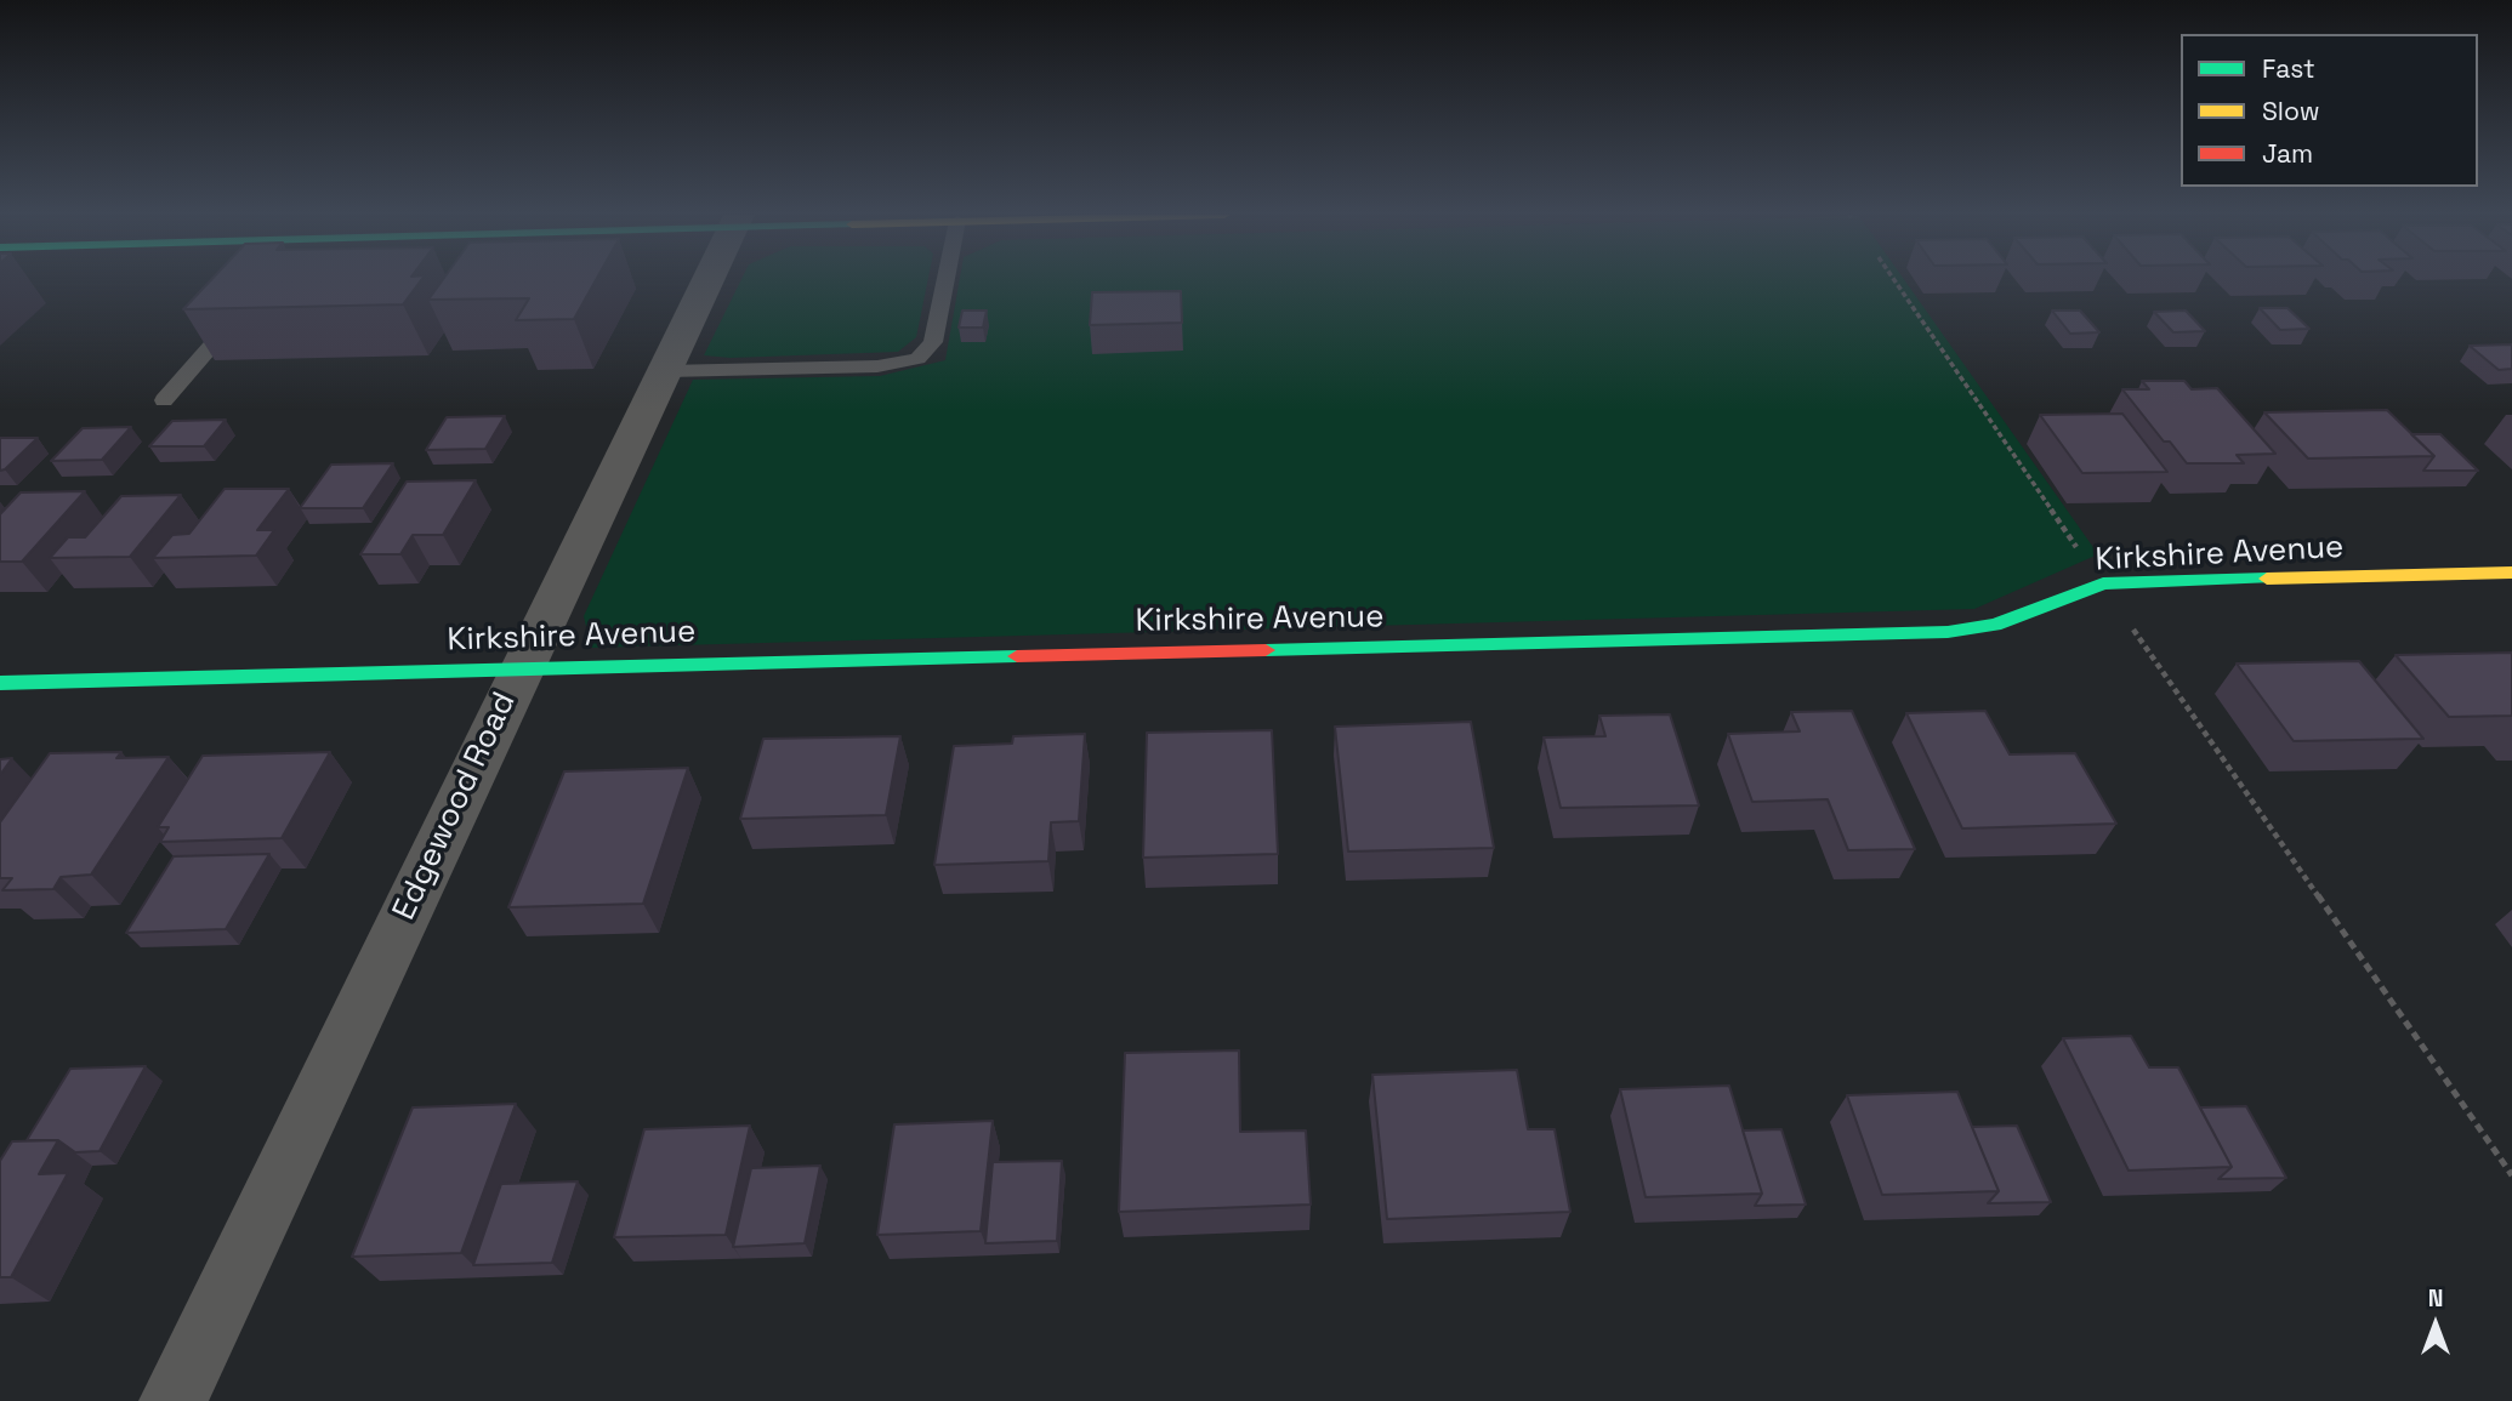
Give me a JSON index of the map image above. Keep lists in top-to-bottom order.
{
  "streets": {
    "street": ["Kirkshire Avenue", "Edgewood Road"]
  },
  "crossings": [
    ["Kirkshire Avenue", "Edgewood Road"]
  ],
  "legend": ["Fast", "Slow", "Jam"],
  "north": "top"
}
